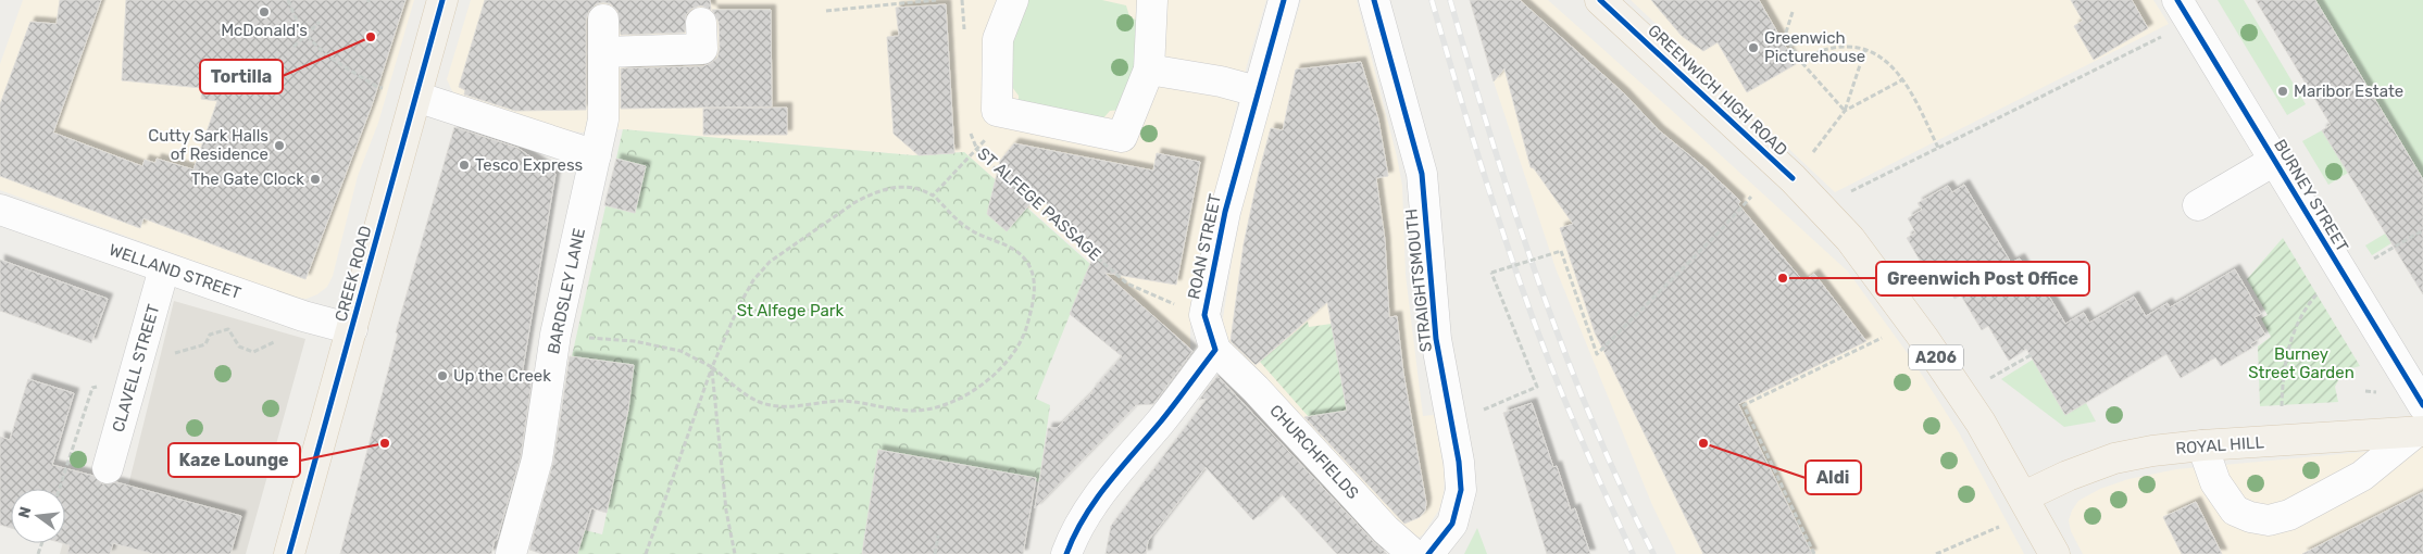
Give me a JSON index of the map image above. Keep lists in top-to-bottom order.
{
  "streets": {
    "main road": [
      "GREENWICH HIGH ROAD",
      "CREEK ROAD",
      "A206",
      "ROYAL HILL"
    ],
    "street": [
      "BURNEY STREET",
      "ROAN STREET",
      "WELLAND STREET",
      "STRAIGHTSMOUTH",
      "BARDSLEY LANE",
      "CLAVELL STREET",
      "CHURCHFIELDS"
    ],
    "path": ["ST ALFEGE PASSAGE"]
  },
  "crossings": [
    ["GREENWICH HIGH ROAD", "ROYAL HILL"],
    ["BURNEY STREET", "ROYAL HILL"],
    ["ST ALFEGE PASSAGE", "ROAN STREET"],
    ["ROAN STREET", "CHURCHFIELDS"],
    ["WELLAND STREET", "CREEK ROAD"],
    ["WELLAND STREET", "CLAVELL STREET"]
  ],
  "parks": ["St Alfege Park", "Burney Street Garden"],
  "places": [
    "McDonald's",
    "Tortilla",
    "Greenwich Picturehouse",
    "Maribor Estate",
    "Cutty Sark Halls of Residence",
    "Tesco Express",
    "The Gate Clock",
    "Greenwich Post Office",
    "Up the Creek",
    "Kaze Lounge",
    "Aldi"
  ],
  "north": "left"
}
